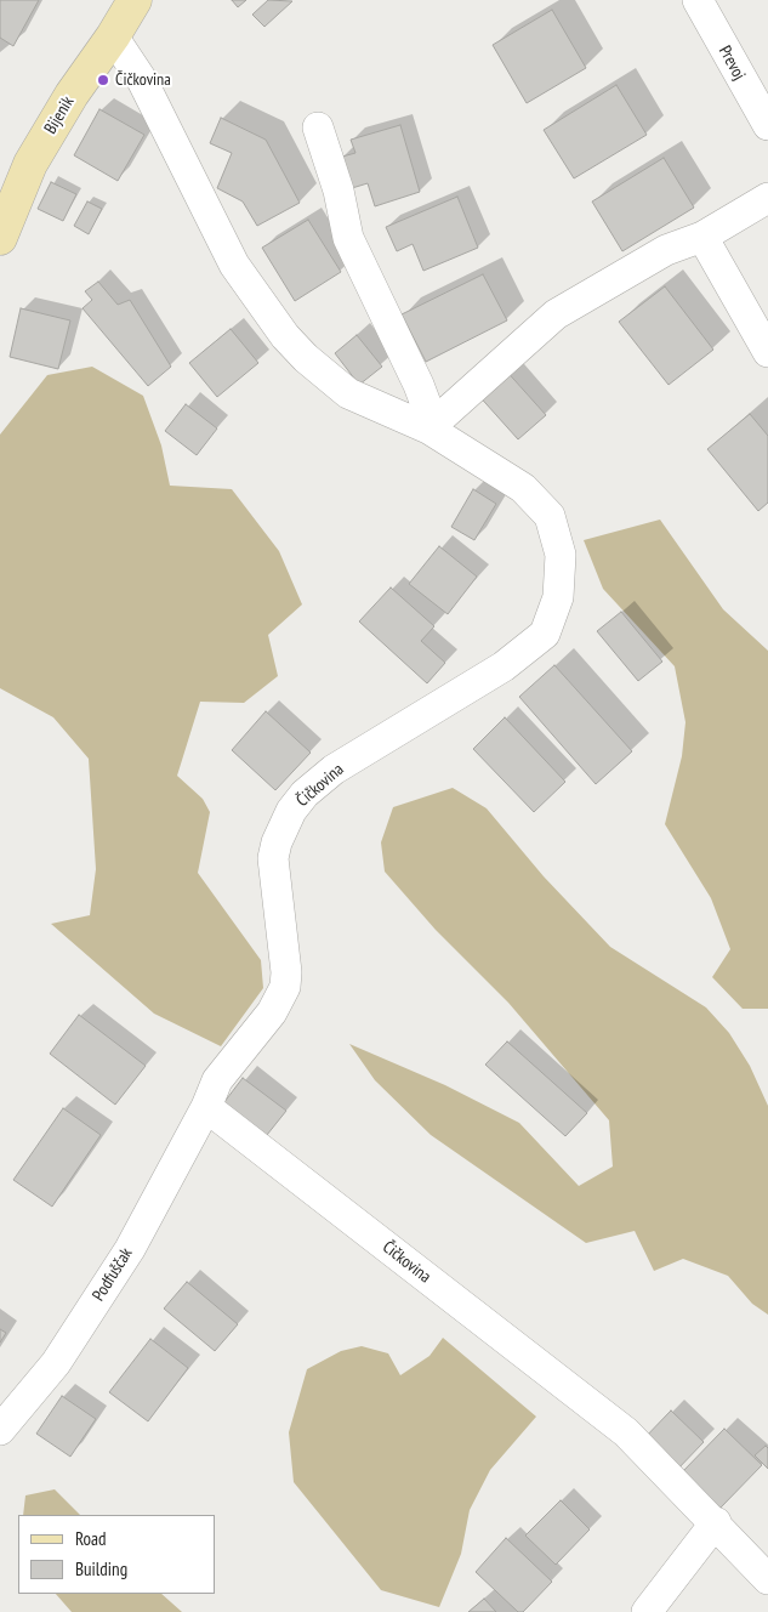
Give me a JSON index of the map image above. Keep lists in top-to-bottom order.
{
  "streets": {
    "main road": ["Bijenik"],
    "street": ["Prevoj", "Čičkovina", "Podfuščak"]
  },
  "crossings": [
    ["Bijenik", "Čičkovina"],
    ["Čičkovina", "Podfuščak"]
  ],
  "places": ["Čičkovina"],
  "legend": ["Road", "Building"]
}
